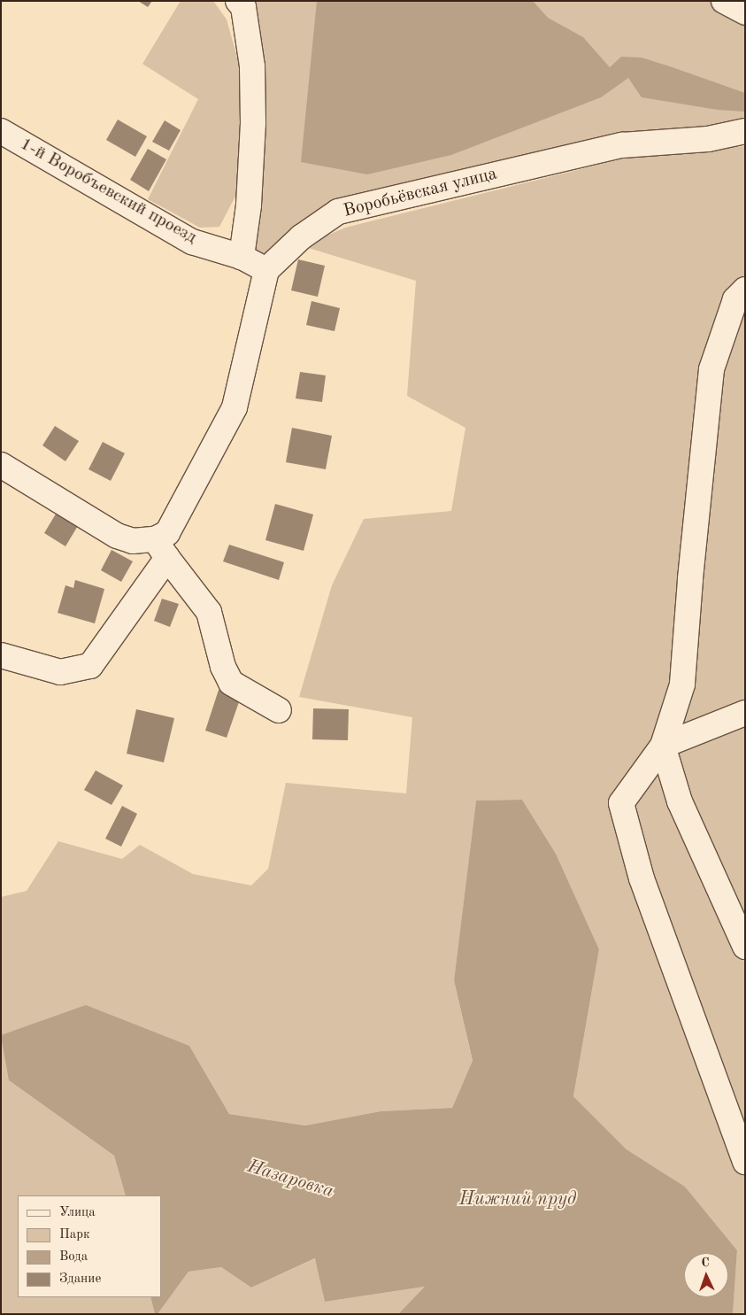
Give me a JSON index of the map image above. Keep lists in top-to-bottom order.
{
  "streets": {
    "street": ["1-й Воробъевский проезд", "Воробьёвская улица"]
  },
  "crossings": [
    ["1-й Воробъевский проезд", "Воробьёвская улица"]
  ],
  "water": ["Назаровка", "Нижний пруд"],
  "legend": [
    "Улица",
    "Парк",
    "Вода",
    "Здание"
  ],
  "north": "top"
}
